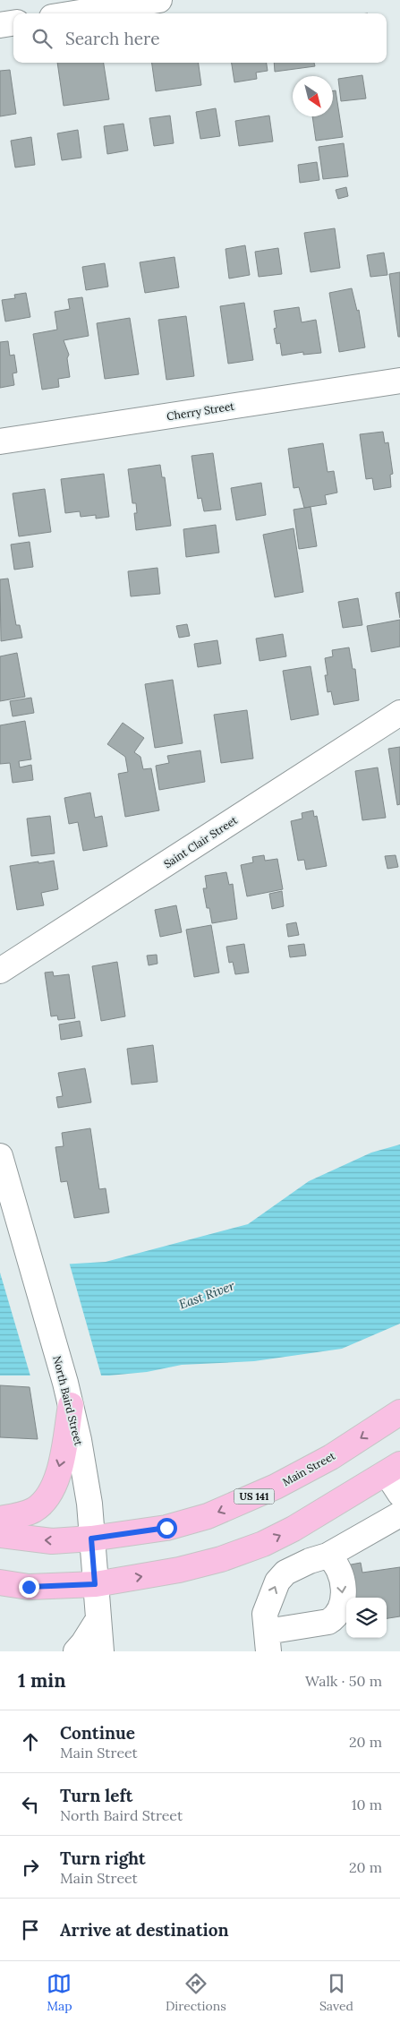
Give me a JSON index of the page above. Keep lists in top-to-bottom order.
{
  "streets": {
    "main road": ["Main Street", "US 141"],
    "street": ["Cherry Street", "Saint Clair Street", "North Baird Street"]
  },
  "crossings": [
    ["North Baird Street", "Main Street"]
  ],
  "water": ["East River"],
  "north": "bottom right",
  "page": {
    "search": "Search here",
    "heading": ["1 min", "Walk · 50 m"],
    "list": [
      ["Continue", "Main Street", "20 m"],
      ["Turn left", "North Baird Street", "10 m"],
      ["Turn right", "Main Street", "20 m"],
      "Arrive at destination"
    ],
    "nav": ["Map", "Directions", "Saved"]
  }
}
